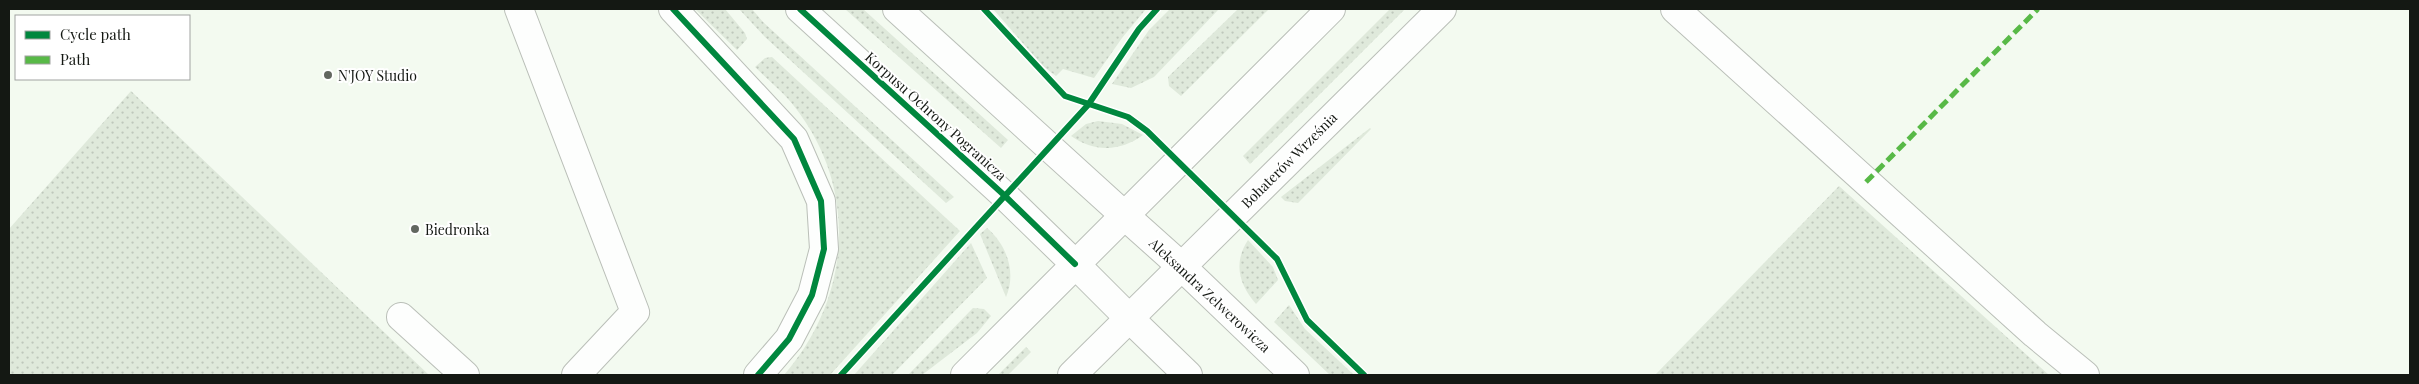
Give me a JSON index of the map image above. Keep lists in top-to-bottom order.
{
  "streets": {
    "street": ["Korpusu Ochrony Pogranicza", "Bohaterów Września", "Aleksandra Zelwerowicza"]
  },
  "crossings": [
    ["Bohaterów Września", "Aleksandra Zelwerowicza"]
  ],
  "places": ["N'JOY Studio", "Biedronka"],
  "legend": ["Cycle path", "Path"]
}
